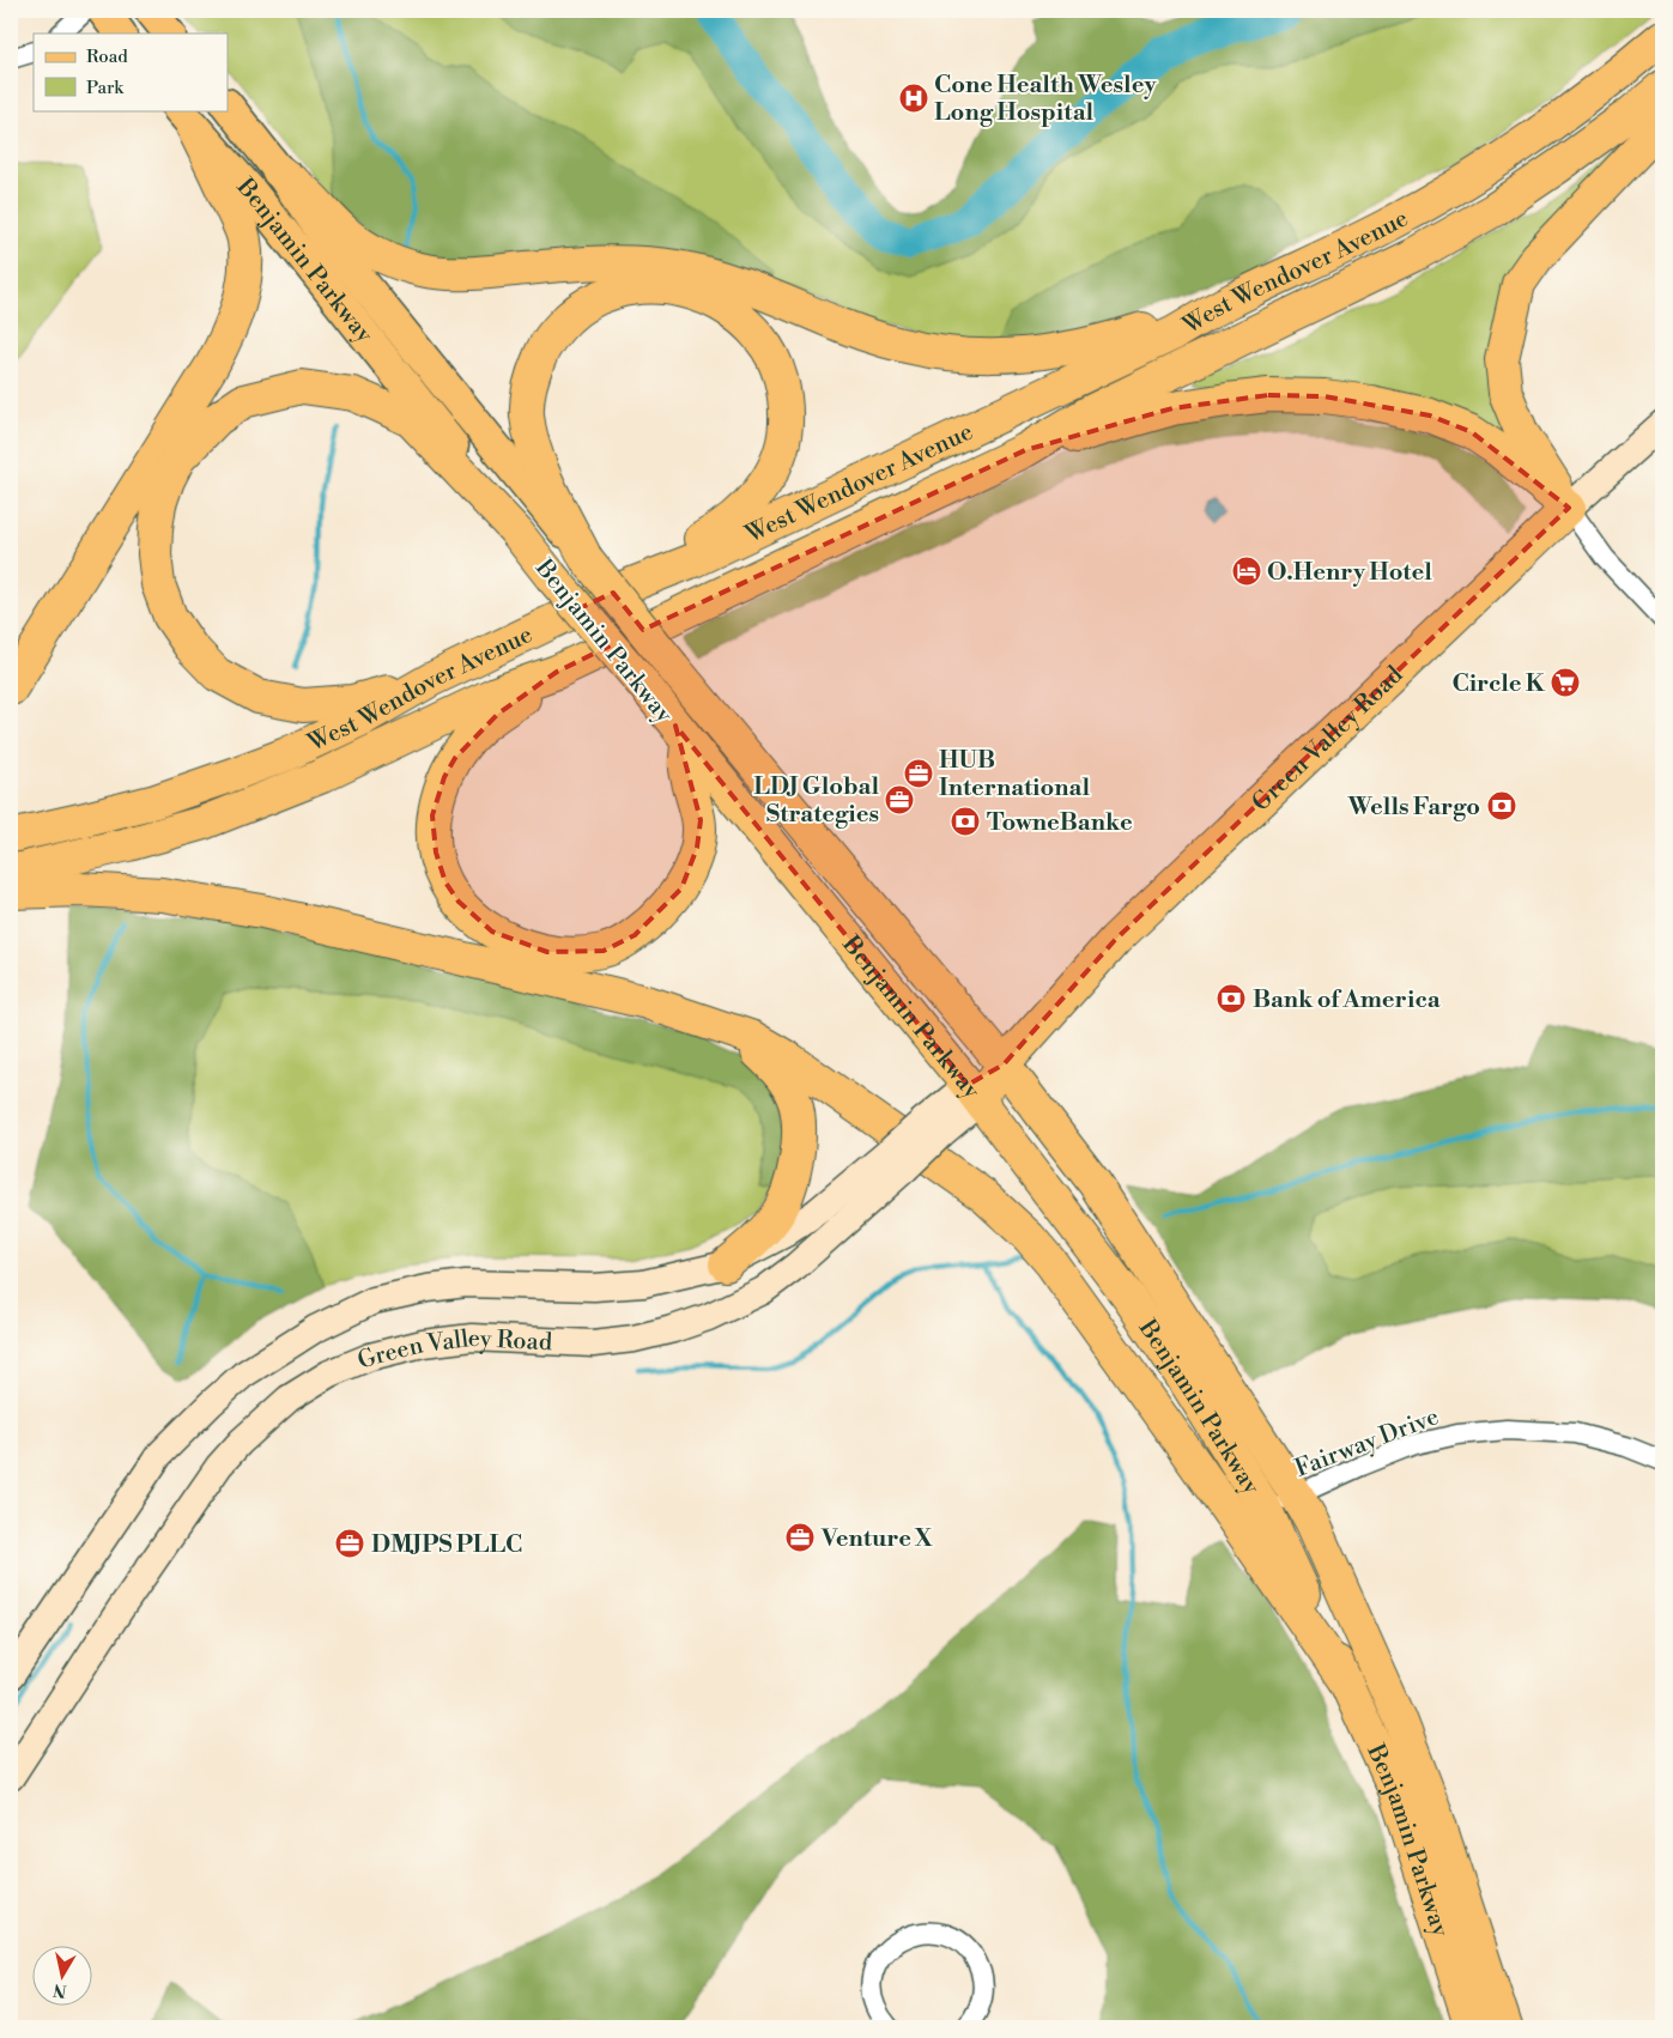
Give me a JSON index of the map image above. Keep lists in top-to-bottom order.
{
  "streets": {
    "highway": ["Benjamin Parkway", "West Wendover Avenue", "Green Valley Road"],
    "street": ["Fairway Drive"]
  },
  "crossings": [
    ["Benjamin Parkway", "Green Valley Road"],
    ["Benjamin Parkway", "Fairway Drive"]
  ],
  "places": {
    "hospital": ["Cone Health Wesley Long Hospital"],
    "hotel": ["O.Henry Hotel"],
    "supermarket": ["Circle K"],
    "office": [
      "HUB International",
      "LDJ Global Strategies",
      "Venture X",
      "DMJPS PLLC"
    ],
    "bank": ["Wells Fargo", "TowneBanke", "Bank of America"]
  },
  "legend": ["Road", "Park"],
  "north": "bottom"
}
